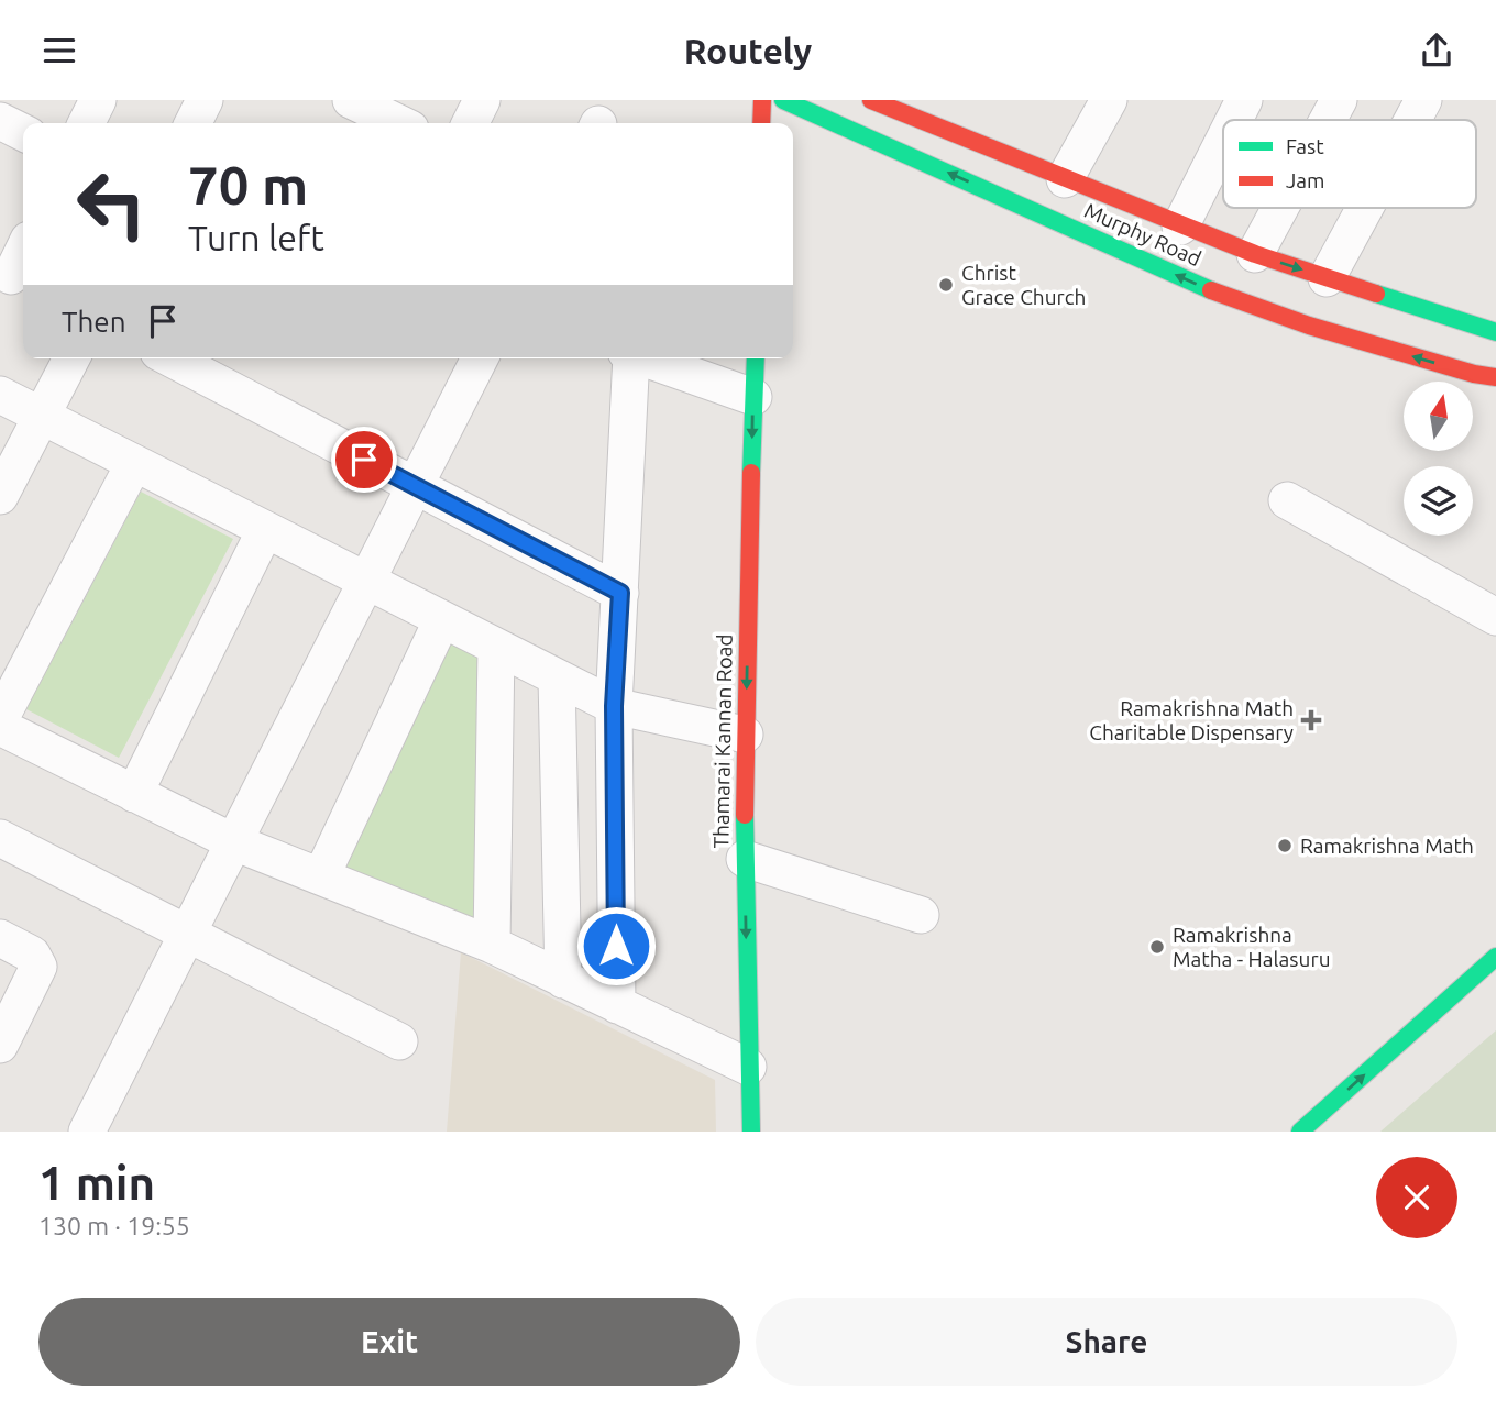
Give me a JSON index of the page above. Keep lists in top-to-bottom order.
{
  "streets": {
    "main road": ["Murphy Road", "Thamarai Kannan Road"]
  },
  "one_way": ["Thamarai Kannan Road"],
  "places": {
    "other": ["Christ Grace Church", "Ramakrishna Math", "Ramakrishna Matha - Halasuru"],
    "health": ["Ramakrishna Math Charitable Dispensary"]
  },
  "legend": ["Fast", "Jam"],
  "north": "top",
  "page": {
    "header": "Routely",
    "turn": ["70 m", "Turn left"],
    "then": "Then",
    "heading": ["1 min", "130 m · 19:55"],
    "buttons": ["Exit", "Share"]
  }
}
